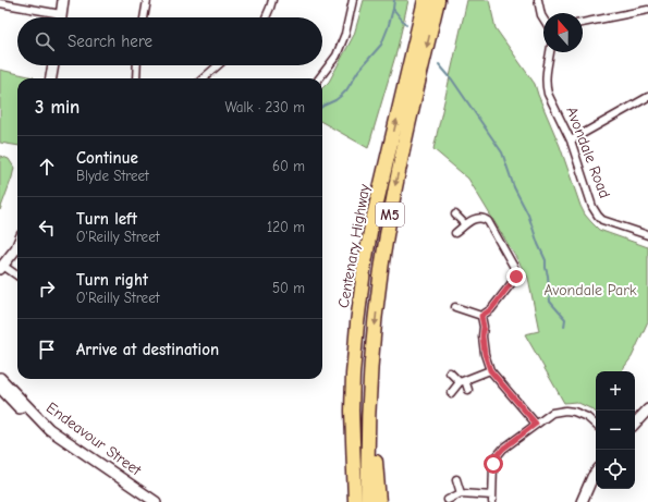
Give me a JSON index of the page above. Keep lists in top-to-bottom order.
{
  "streets": {
    "highway": ["M5", "Centenary Highway"],
    "main road": ["Endeavour Street"],
    "street": ["Avondale Road"]
  },
  "parks": ["Avondale Park"],
  "north": "top",
  "page": {
    "search": "Search here",
    "heading": ["3 min", "Walk · 230 m"],
    "list": [
      ["Continue", "Blyde Street", "60 m"],
      ["Turn left", "O'Reilly Street", "120 m"],
      ["Turn right", "O'Reilly Street", "50 m"],
      "Arrive at destination"
    ],
    "map_buttons": ["+", "−"]
  }
}
